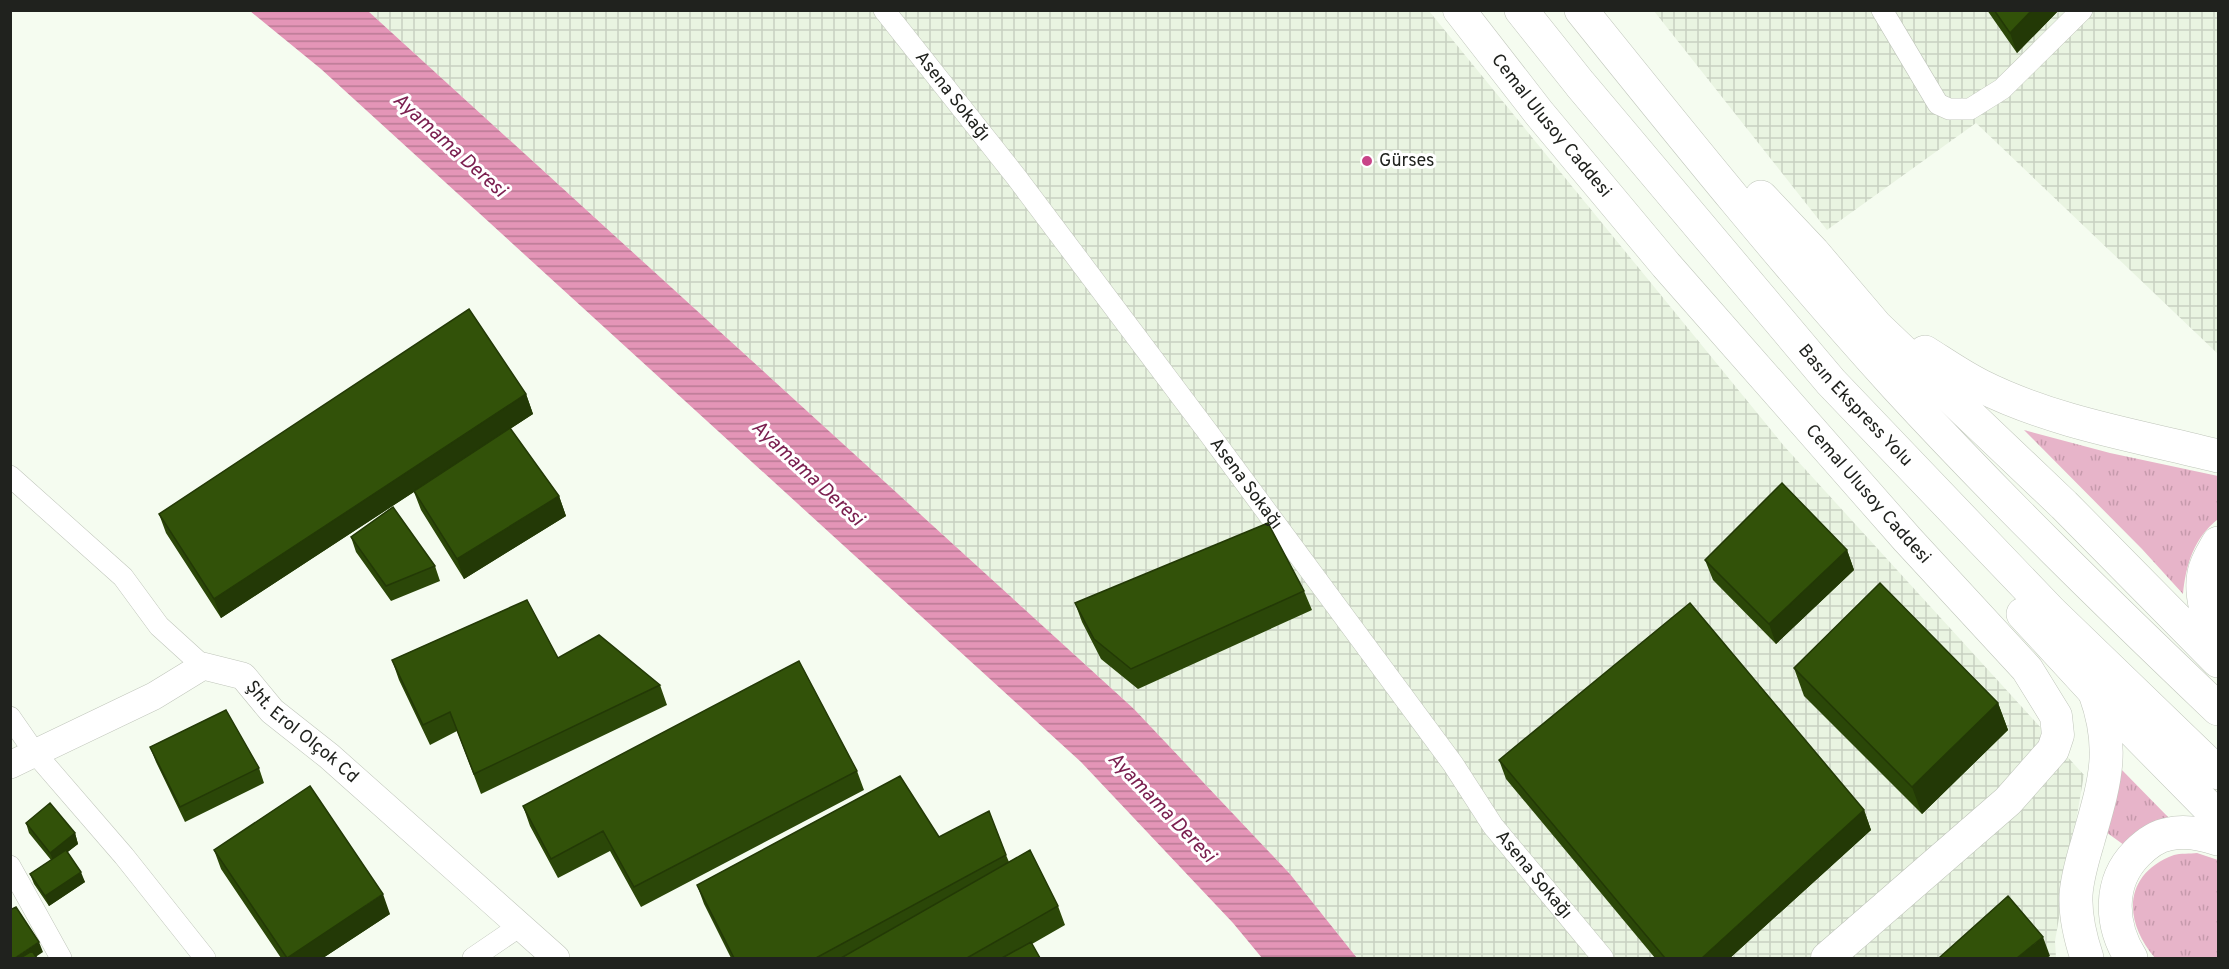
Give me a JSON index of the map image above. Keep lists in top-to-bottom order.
{
  "streets": {
    "highway": ["Basın Ekspress Yolu"],
    "main road": ["Cemal Ulusoy Caddesi"],
    "street": ["Asena Sokağı", "Şht. Erol Olçok Cd"]
  },
  "water": ["Ayamama Deresi"],
  "places": ["Gürses"]
}
